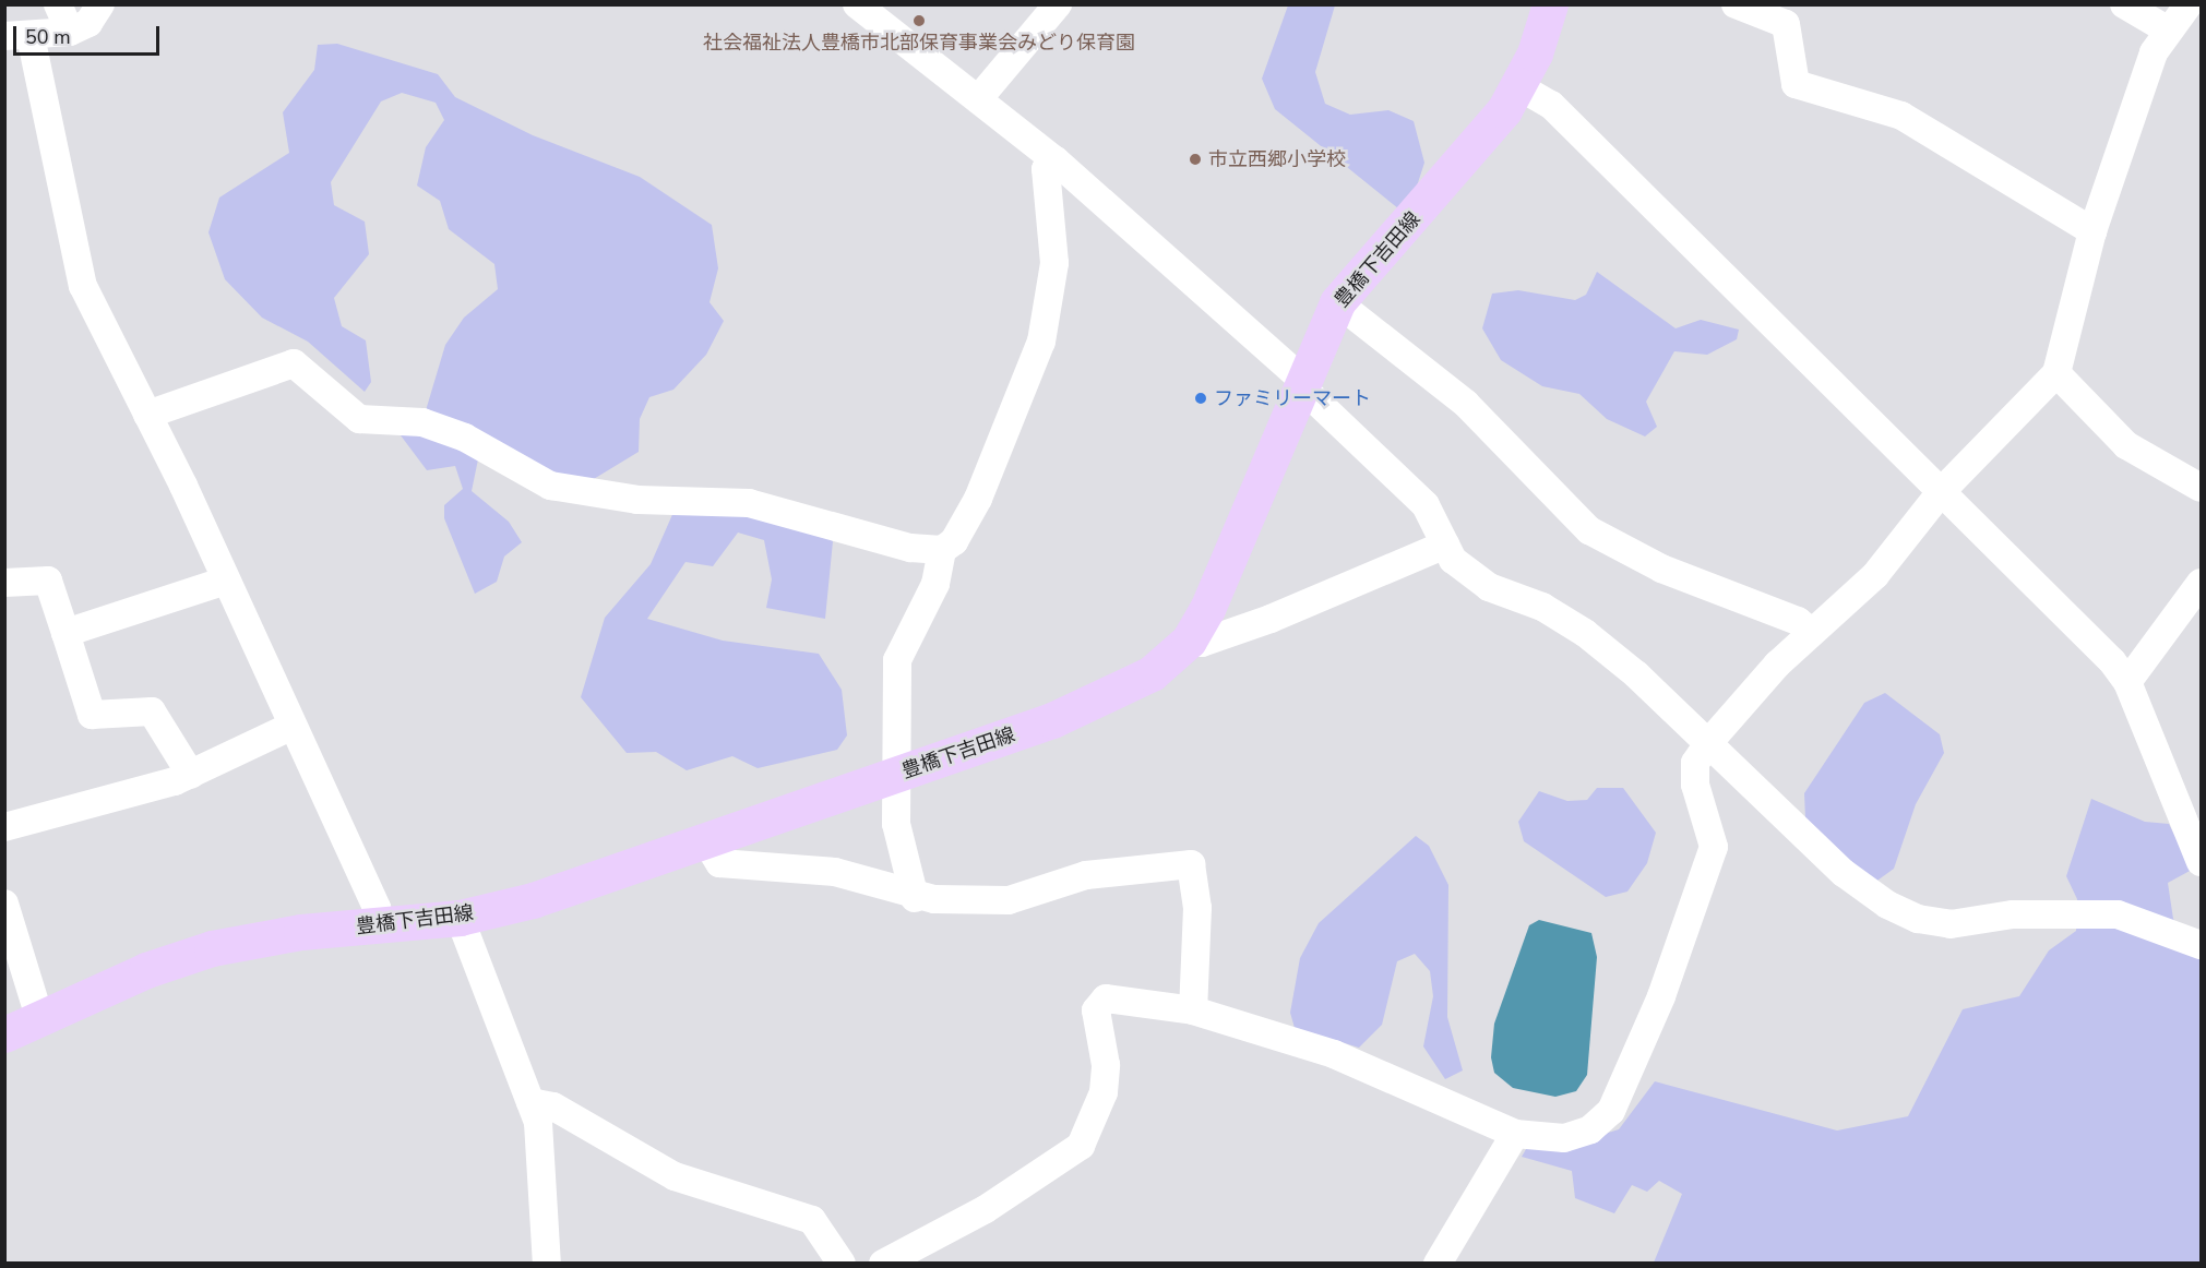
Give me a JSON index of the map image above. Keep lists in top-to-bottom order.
{
  "streets": {
    "main road": ["豊橋下吉田線"]
  },
  "places": ["社会福祉法人豊橋市北部保育事業会みどり保育園", "市立西郷小学校", "ファミリーマート"],
  "scale_bar": "50 m"
}
